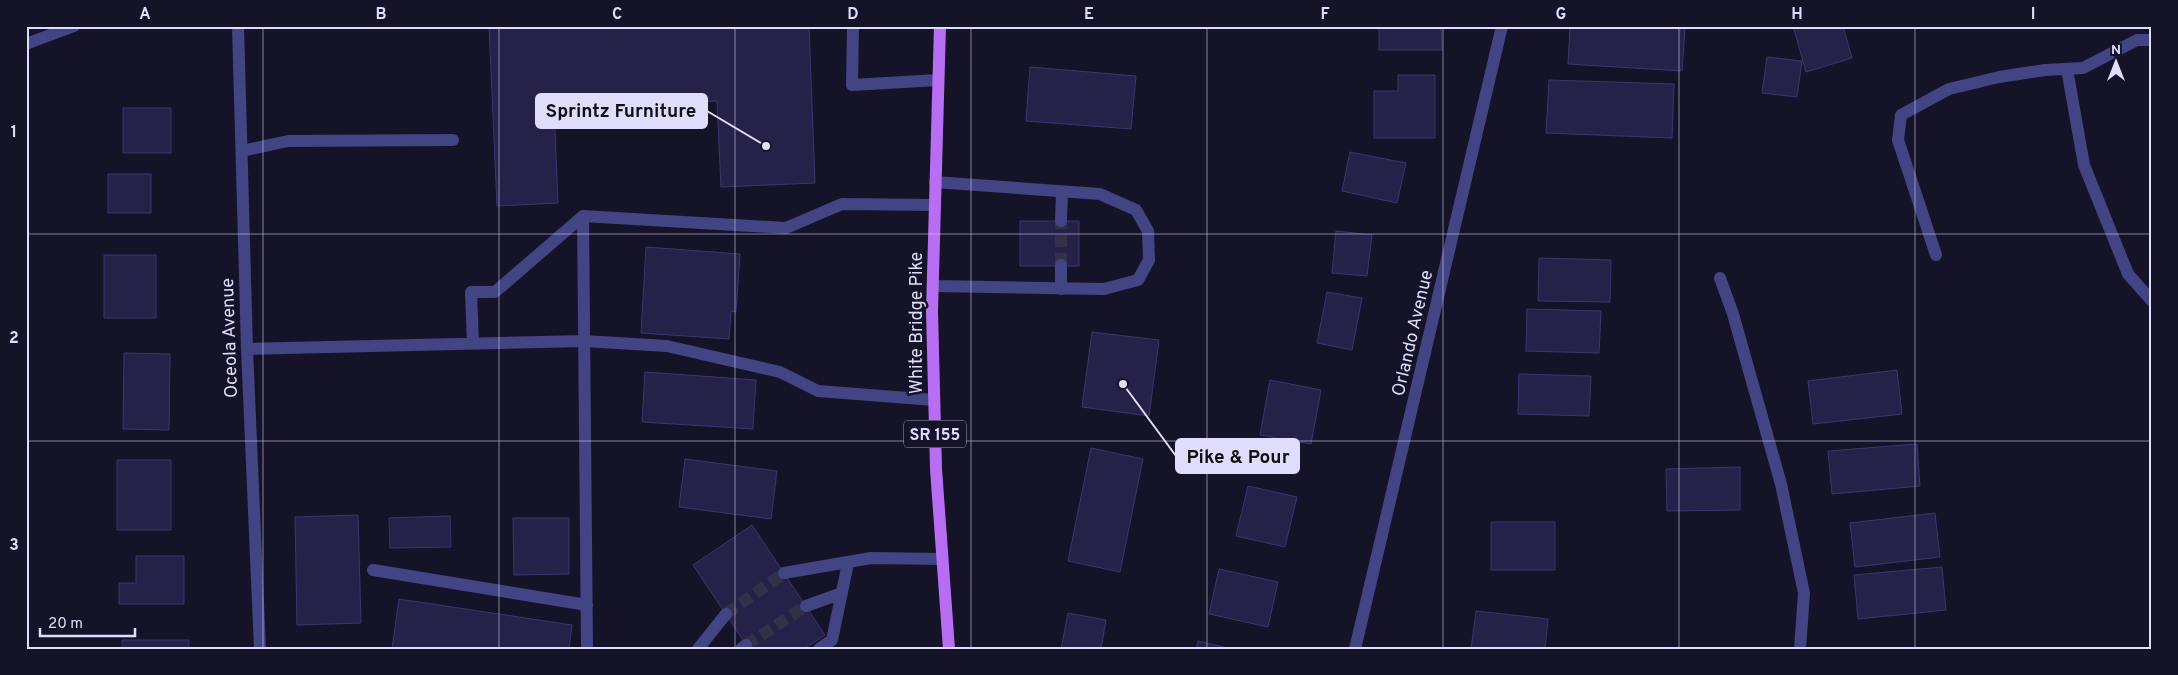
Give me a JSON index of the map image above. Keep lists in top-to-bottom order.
{
  "streets": {
    "main road": ["White Bridge Pike", "SR 155"],
    "street": ["Orlando Avenue", "Oceola Avenue"]
  },
  "places": ["Sprintz Furniture", "Pike & Pour"],
  "scale_bar": "20 m",
  "north": "top",
  "grid": {
    "columns": [
      "A",
      "B",
      "C",
      "D",
      "E",
      "F",
      "G",
      "H",
      "I"
    ],
    "rows": ["1", "2", "3"]
  }
}
